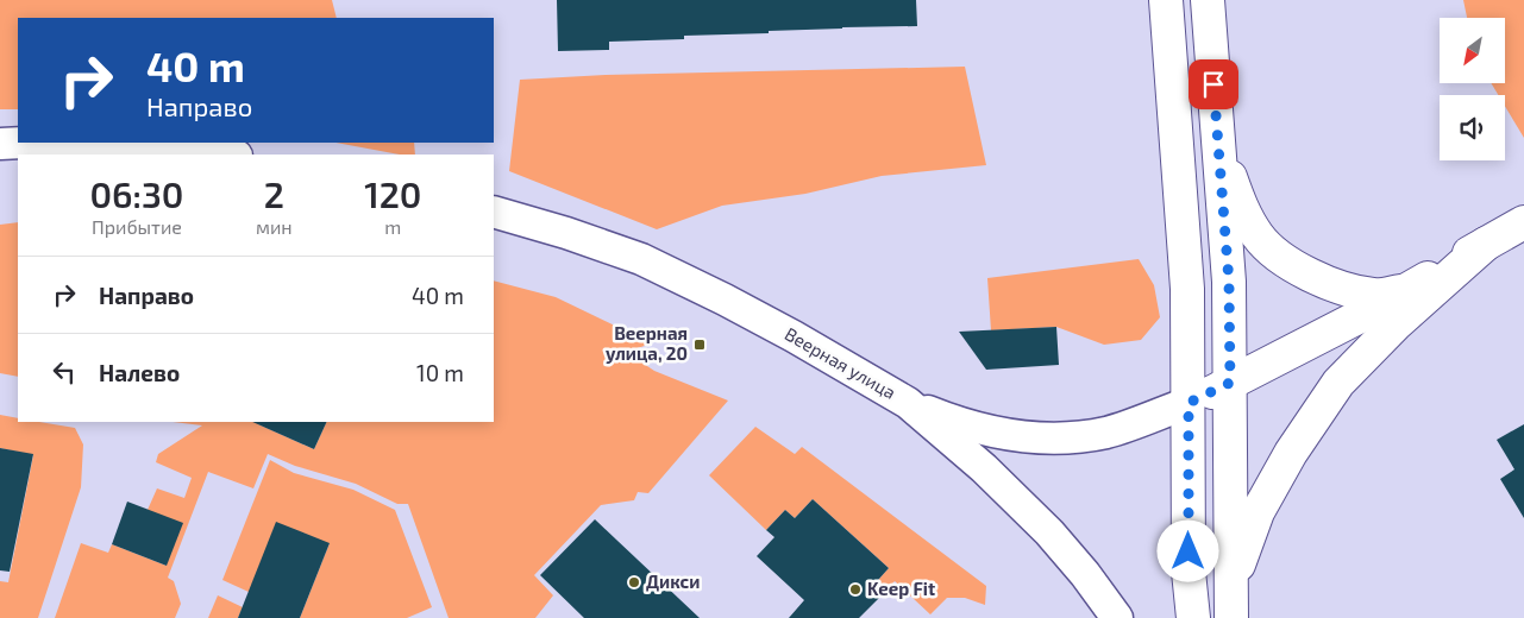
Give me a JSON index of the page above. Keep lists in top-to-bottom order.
{
  "streets": {
    "street": ["Веерная улица"]
  },
  "places": {
    "transit": ["Веерная улица, 20"],
    "other": ["Дикси", "Keep Fit"]
  },
  "north": "bottom left",
  "page": {
    "turn": ["40 m", "Направо"],
    "eta": [
      "06:30",
      "Прибытие",
      "2",
      "мин",
      "120",
      "m"
    ],
    "list": [
      {
        "name": "Направо",
        "value": "40 m"
      },
      {
        "name": "Налево",
        "value": "10 m"
      }
    ]
  }
}
